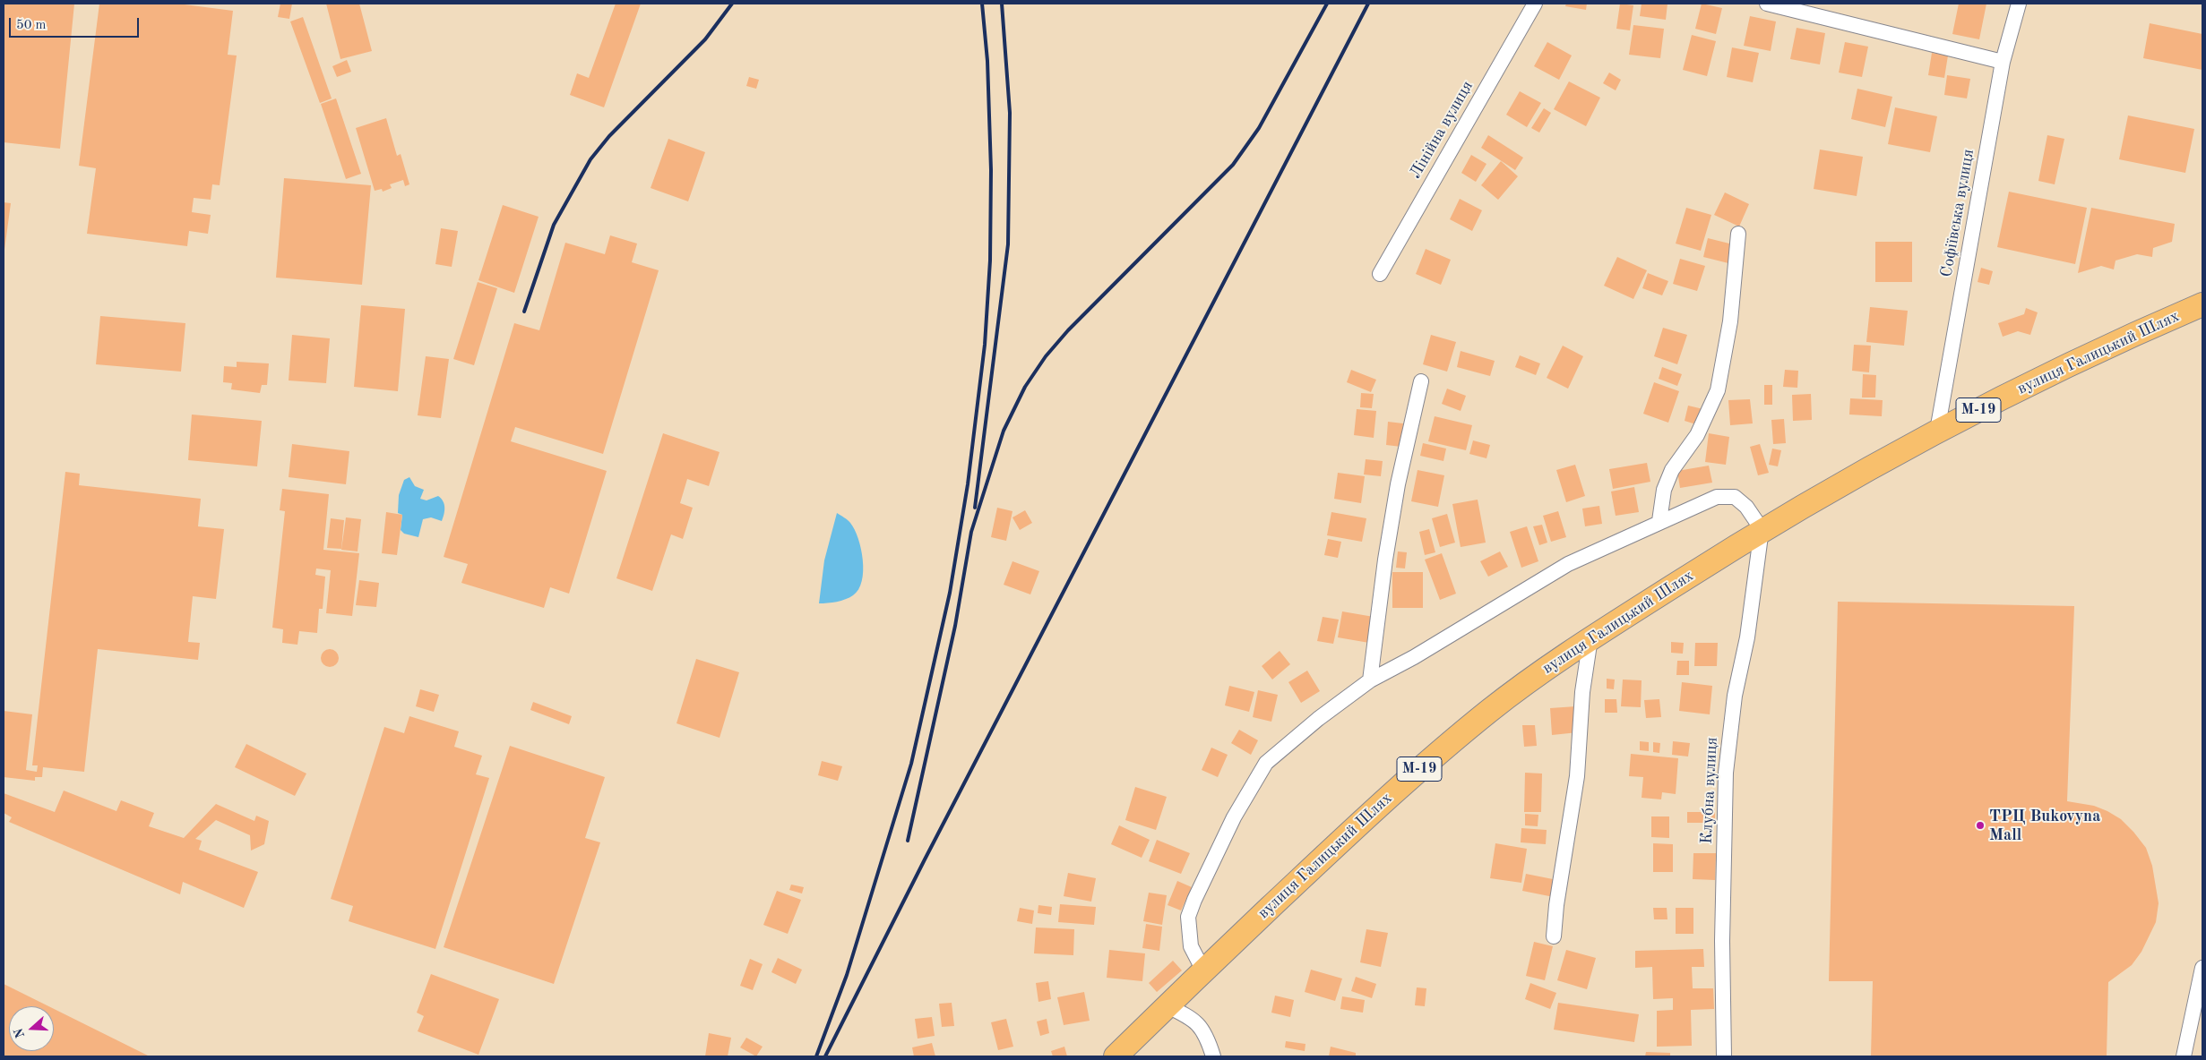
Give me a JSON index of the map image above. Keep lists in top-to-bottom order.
{
  "streets": {
    "highway": ["вулиця Галицький Шлях", "М-19"],
    "street": ["Лінійна вулиця", "Софіївська вулиця", "Клубна вулиця"]
  },
  "crossings": [
    ["Софіївська вулиця", "вулиця Галицький Шлях"],
    ["вулиця Галицький Шлях", "Клубна вулиця"]
  ],
  "places": ["ТРЦ Bukovyna Mall"],
  "scale_bar": "50 m",
  "north": "left"
}
